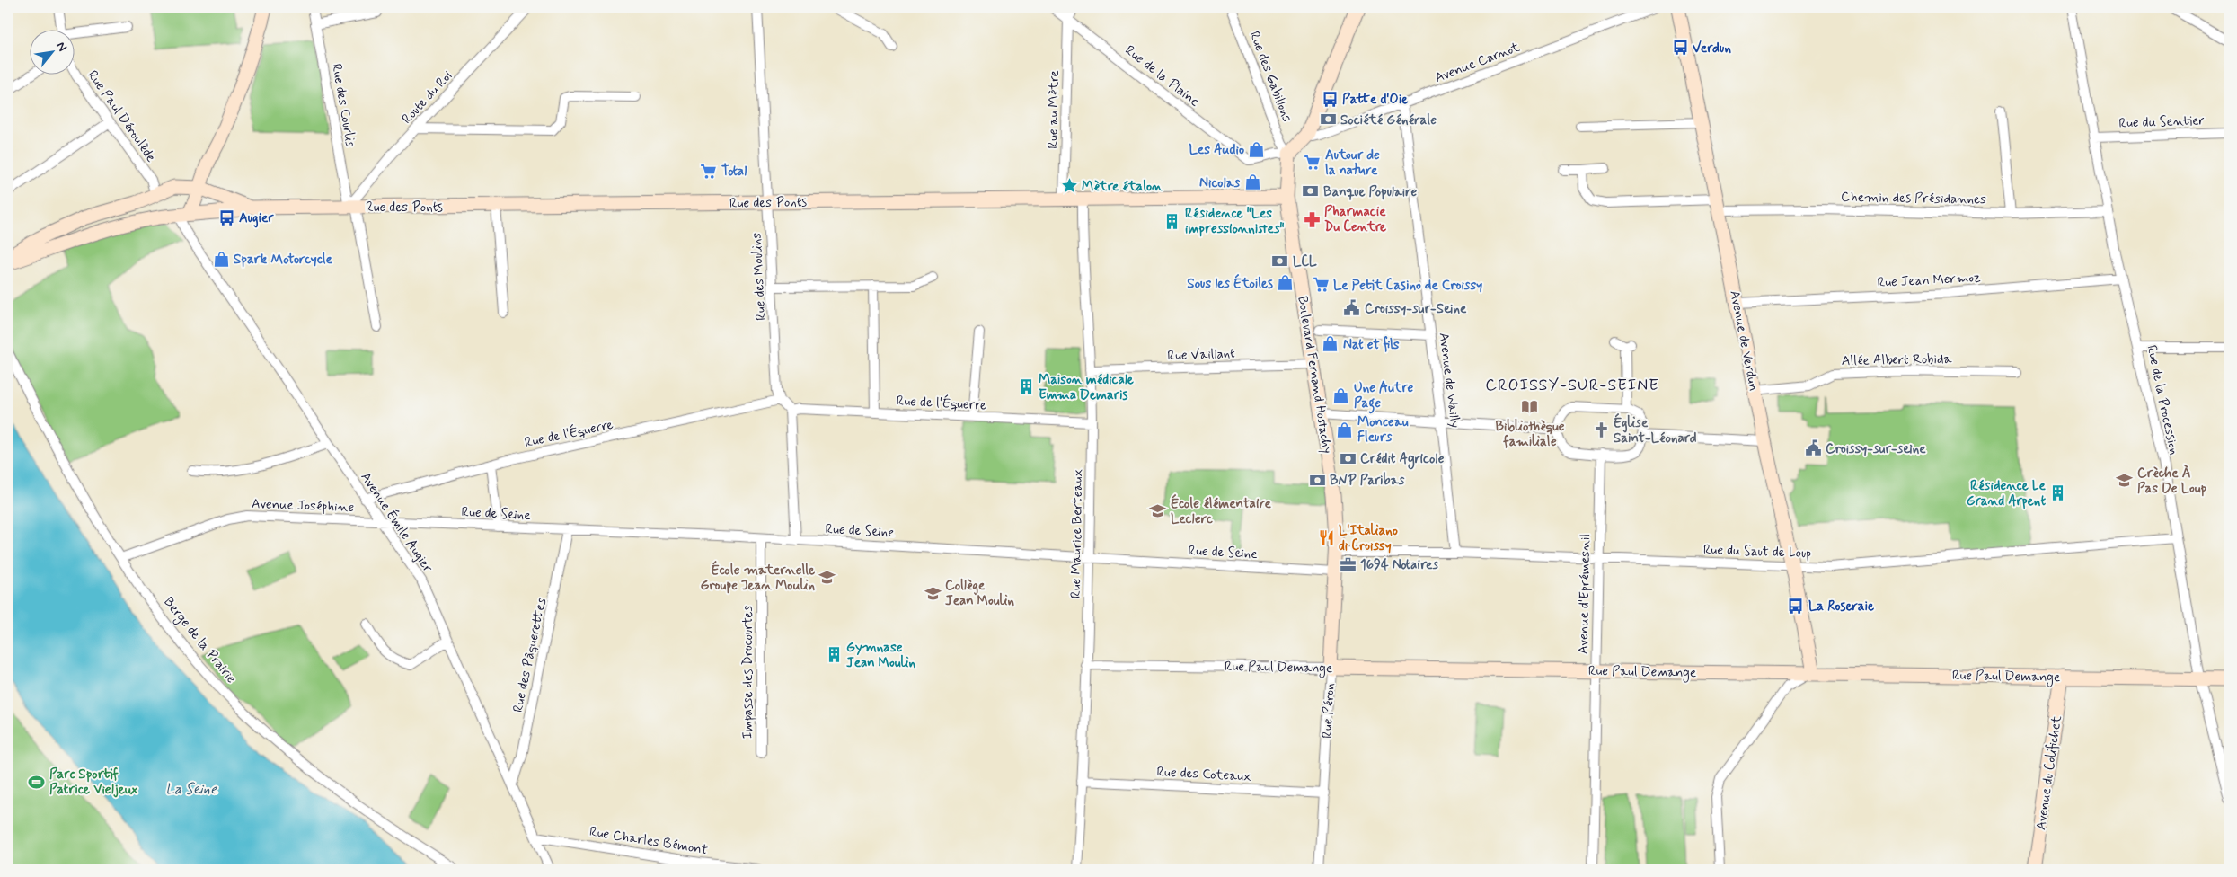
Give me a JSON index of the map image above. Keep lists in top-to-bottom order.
{
  "streets": {
    "main road": [
      "Rue des Ponts",
      "Avenue de Verdun",
      "Boulevard Fernand Hostachy",
      "Rue Paul Demange",
      "Rue Péron",
      "Avenue du Colifichet"
    ],
    "street": [
      "Avenue Carnot",
      "Rue de la Plaine",
      "Rue des Gabillons",
      "Route du Roi",
      "Rue des Courlis",
      "Rue au Mètre",
      "Rue Paul Déroulède",
      "Rue du Sentier",
      "Chemin des Présidannes",
      "Rue des Moulins",
      "Rue Jean Mermoz",
      "Rue Vaillant",
      "Allée Albert Robida",
      "Avenue de Wailly",
      "Rue de la Procession",
      "Rue de l'Équerre",
      "Avenue Joséphine",
      "Rue de Seine",
      "Avenue Émile Augier",
      "Rue Maurice Berteaux",
      "Rue du Saut de Loup",
      "Avenue d'Eprémesnil",
      "Berge de la Prairie",
      "Rue des Pâquerettes",
      "Impasse des Drocourtes",
      "Rue des Coteaux",
      "Rue Charles Bémont"
    ]
  },
  "crossings": [
    ["Avenue Carnot", "Avenue de Wailly"],
    ["Rue de la Plaine", "Rue des Gabillons"],
    ["Rue de la Plaine", "Rue au Mètre"],
    ["Rue de la Plaine", "Boulevard Fernand Hostachy"],
    ["Rue des Gabillons", "Boulevard Fernand Hostachy"],
    ["Route du Roi", "Rue des Courlis"],
    ["Route du Roi", "Rue des Ponts"],
    ["Rue des Courlis", "Rue des Ponts"],
    ["Rue au Mètre", "Rue des Ponts"],
    ["Rue Paul Déroulède", "Rue des Ponts"],
    ["Rue du Sentier", "Rue de la Procession"],
    ["Chemin des Présidannes", "Avenue de Verdun"],
    ["Chemin des Présidannes", "Rue de la Procession"],
    ["Rue des Ponts", "Rue des Moulins"],
    ["Rue des Ponts", "Boulevard Fernand Hostachy"],
    ["Rue des Ponts", "Avenue Émile Augier"],
    ["Rue des Ponts", "Rue Maurice Berteaux"],
    ["Rue des Moulins", "Rue de l'Équerre"],
    ["Rue Jean Mermoz", "Avenue de Verdun"],
    ["Rue Jean Mermoz", "Rue de la Procession"],
    ["Avenue de Verdun", "Allée Albert Robida"],
    ["Avenue de Verdun", "Rue du Saut de Loup"],
    ["Avenue de Verdun", "Rue Paul Demange"],
    ["Rue Vaillant", "Boulevard Fernand Hostachy"],
    ["Rue Vaillant", "Rue Maurice Berteaux"],
    ["Boulevard Fernand Hostachy", "Rue du Saut de Loup"],
    ["Boulevard Fernand Hostachy", "Rue Péron"],
    ["Avenue de Wailly", "Rue du Saut de Loup"],
    ["Rue de la Procession", "Rue du Saut de Loup"],
    ["Rue de la Procession", "Rue Paul Demange"],
    ["Rue de l'Équerre", "Avenue Émile Augier"],
    ["Rue de l'Équerre", "Rue Maurice Berteaux"],
    ["Avenue Joséphine", "Rue de Seine"],
    ["Avenue Joséphine", "Avenue Émile Augier"],
    ["Avenue Joséphine", "Berge de la Prairie"],
    ["Rue de Seine", "Avenue Émile Augier"],
    ["Rue de Seine", "Rue Maurice Berteaux"],
    ["Rue de Seine", "Rue des Pâquerettes"],
    ["Rue de Seine", "Impasse des Drocourtes"],
    ["Rue de Seine", "Rue Péron"],
    ["Avenue Émile Augier", "Rue des Pâquerettes"],
    ["Avenue Émile Augier", "Rue Charles Bémont"],
    ["Rue Maurice Berteaux", "Rue Paul Demange"],
    ["Rue Maurice Berteaux", "Rue des Coteaux"],
    ["Rue du Saut de Loup", "Avenue d'Eprémesnil"],
    ["Rue du Saut de Loup", "Rue Péron"],
    ["Avenue d'Eprémesnil", "Rue Paul Demange"],
    ["Rue Paul Demange", "Rue Péron"],
    ["Rue Paul Demange", "Avenue du Colifichet"],
    ["Rue Péron", "Rue des Coteaux"]
  ],
  "districts": ["CROISSY-SUR-SEINE"],
  "water": ["La Seine"],
  "places": {
    "bus stop": [
      "Verdun",
      "Patte d'Oie",
      "Augier",
      "La Roseraie"
    ],
    "bank": [
      "Société Générale",
      "Banque Populaire",
      "LCL",
      "Crédit Agricole",
      "BNP Paribas"
    ],
    "shop": [
      "Les Audio",
      "Nicolas",
      "Spark Motorcycle",
      "Sous les Étoiles",
      "Nat et fils",
      "Une Autre Page",
      "Monceau Fleurs"
    ],
    "supermarket": ["Autour de la nature", "Total", "Le Petit Casino de Croissy"],
    "place": ["Mètre étalon"],
    "pharmacy": ["Pharmacie Du Centre"],
    "building": [
      "Résidence \"Les impressionnistes\"",
      "Maison médicale Emma Demaris",
      "Résidence Le Grand Arpent",
      "Gymnase Jean Moulin"
    ],
    "public building": ["Croissy-sur-Seine", "Croissy-sur-seine"],
    "library": ["Bibliothèque familiale"],
    "church": ["Église Saint-Léonard"],
    "school or university": [
      "Crèche À Pas De Loup",
      "École élémentaire Leclerc",
      "École maternelle Groupe Jean Moulin",
      "Collège Jean Moulin"
    ],
    "restaurant": ["L'Italiano di Croissy"],
    "office": ["1694 Notaires"],
    "sports": ["Parc Sportif Patrice Vieljeux"]
  },
  "north": "top right"
}
